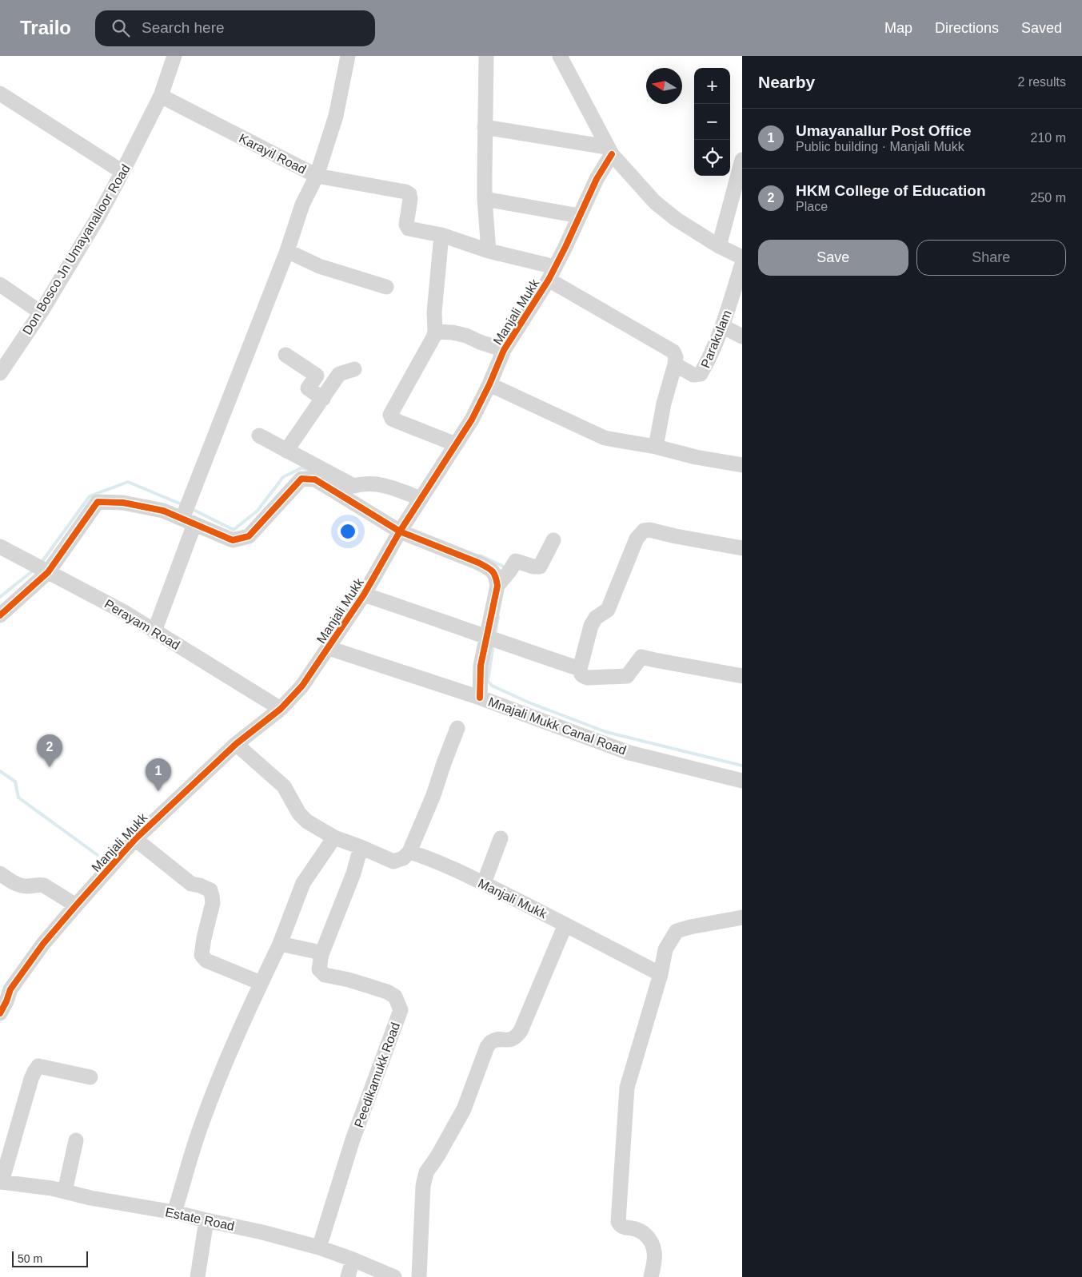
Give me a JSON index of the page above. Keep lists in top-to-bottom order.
{
  "streets": {
    "street": [
      "Karayil Road",
      "Don Bosco Jn Umayanalloor Road",
      "Manjali Mukk",
      "Parakulam",
      "Perayam Road",
      "Mnajali Mukk Canal Road",
      "Peedikamukk Road",
      "Estate Road"
    ]
  },
  "crossings": [
    ["Karayil Road", "Don Bosco Jn Umayanalloor Road"],
    ["Manjali Mukk", "Perayam Road"],
    ["Manjali Mukk", "Mnajali Mukk Canal Road"],
    ["Peedikamukk Road", "Estate Road"]
  ],
  "scale_bar": "50 m",
  "north": "left",
  "page": {
    "header": "Trailo",
    "search": "Search here",
    "nav": ["Map", "Directions", "Saved"],
    "heading": ["Nearby", "2 results"],
    "map_buttons": ["+", "−"],
    "list": [
      {
        "mark": "1",
        "name": "Umayanallur Post Office",
        "note": "Public building · Manjali Mukk",
        "value": "210 m"
      },
      {
        "mark": "2",
        "name": "HKM College of Education",
        "note": "Place",
        "value": "250 m"
      }
    ],
    "buttons": ["Save", "Share"],
    "pins": ["2", "1"],
    "scale": "50 m"
  }
}
